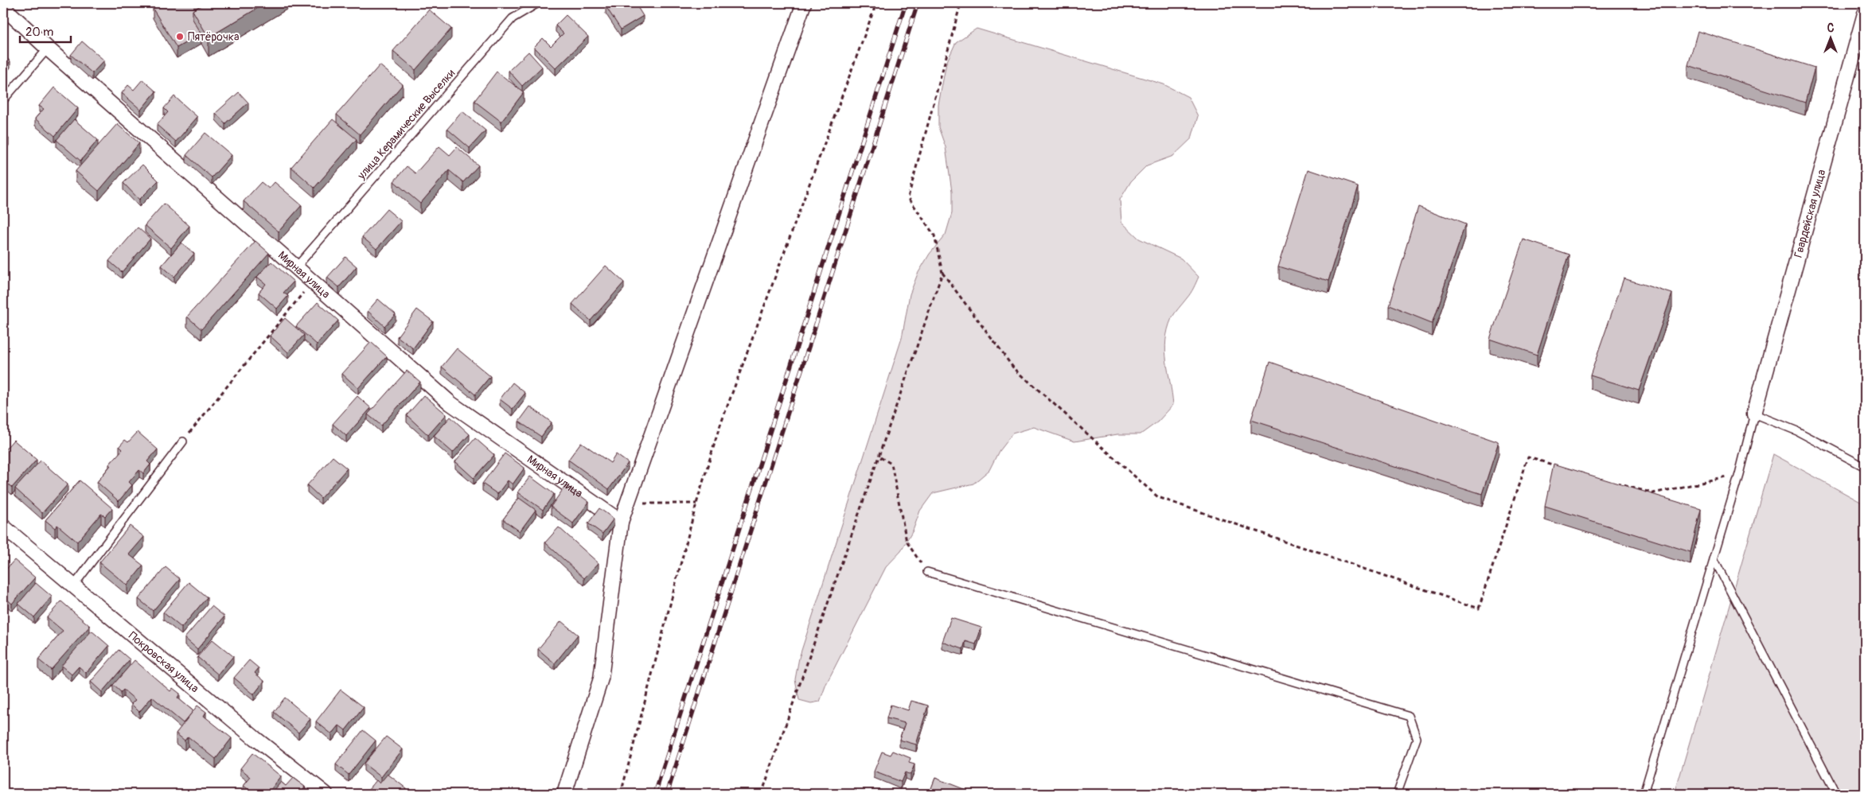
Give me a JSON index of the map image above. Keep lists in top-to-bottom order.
{
  "streets": {
    "street": ["Гвардейская улица", "Мирная улица", "Покровская улица"],
    "lane": ["улица Керамические Выселки"]
  },
  "crossings": [
    ["улица Керамические Выселки", "Мирная улица"]
  ],
  "places": ["Пятёрочка"],
  "scale_bar": "20 m",
  "north": "top"
}
